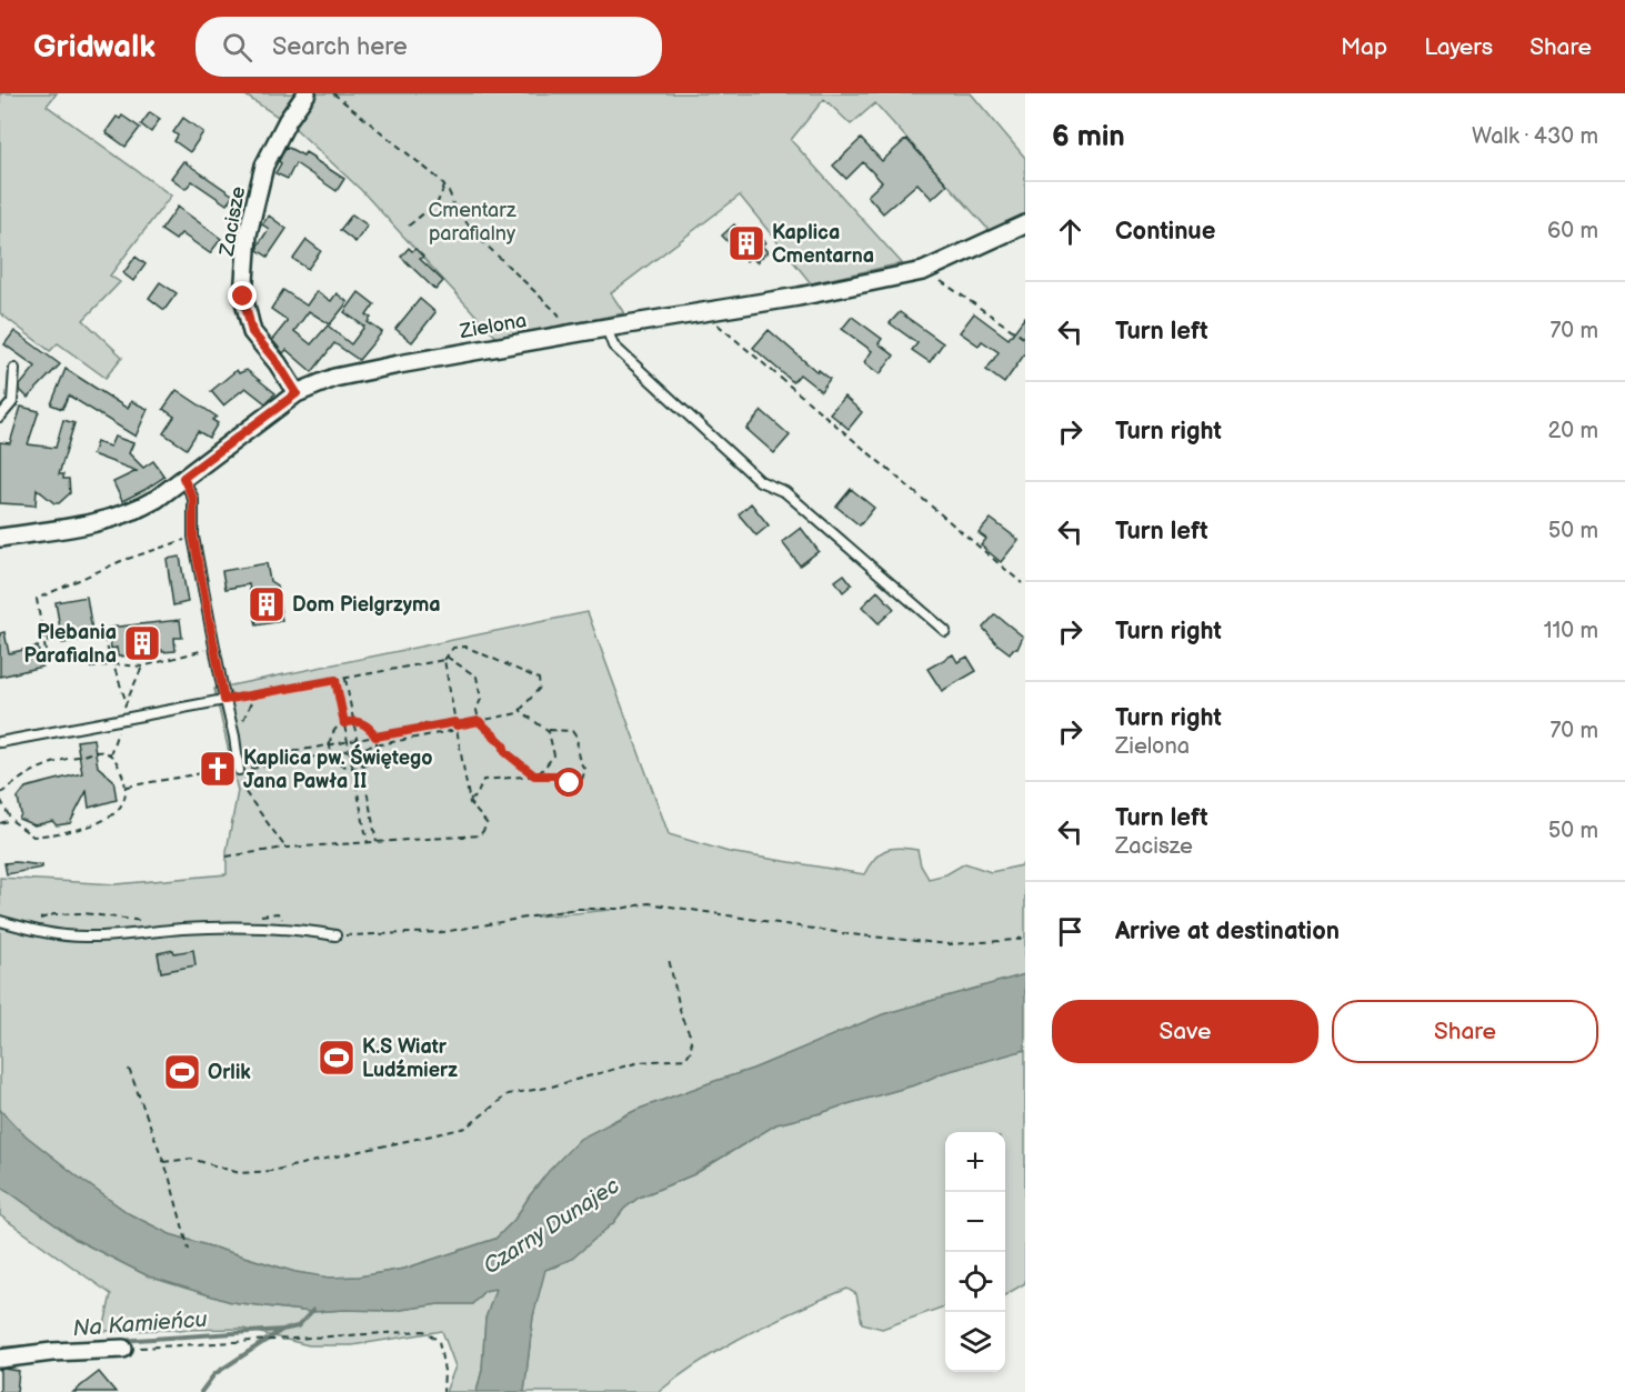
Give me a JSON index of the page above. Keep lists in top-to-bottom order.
{
  "streets": {
    "street": ["Zacisze", "Zielona"]
  },
  "crossings": [
    ["Zacisze", "Zielona"]
  ],
  "water": ["Czarny Dunajec", "Na Kamieńcu"],
  "parks": ["Cmentarz parafialny"],
  "places": {
    "building": ["Kaplica Cmentarna", "Dom Pielgrzyma", "Plebania Parafialna"],
    "church": ["Kaplica pw. Świętego Jana Pawła II"],
    "sports": ["K.S Wiatr Ludźmierz", "Orlik"]
  },
  "page": {
    "header": "Gridwalk",
    "search": "Search here",
    "nav": ["Map", "Layers", "Share"],
    "heading": ["6 min", "Walk · 430 m"],
    "list": [
      ["Continue", "60 m"],
      ["Turn left", "70 m"],
      ["Turn right", "20 m"],
      ["Turn left", "50 m"],
      ["Turn right", "110 m"],
      ["Turn right", "Zielona", "70 m"],
      ["Turn left", "Zacisze", "50 m"],
      "Arrive at destination"
    ],
    "buttons": ["Save", "Share"],
    "map_buttons": ["+", "−"]
  }
}
